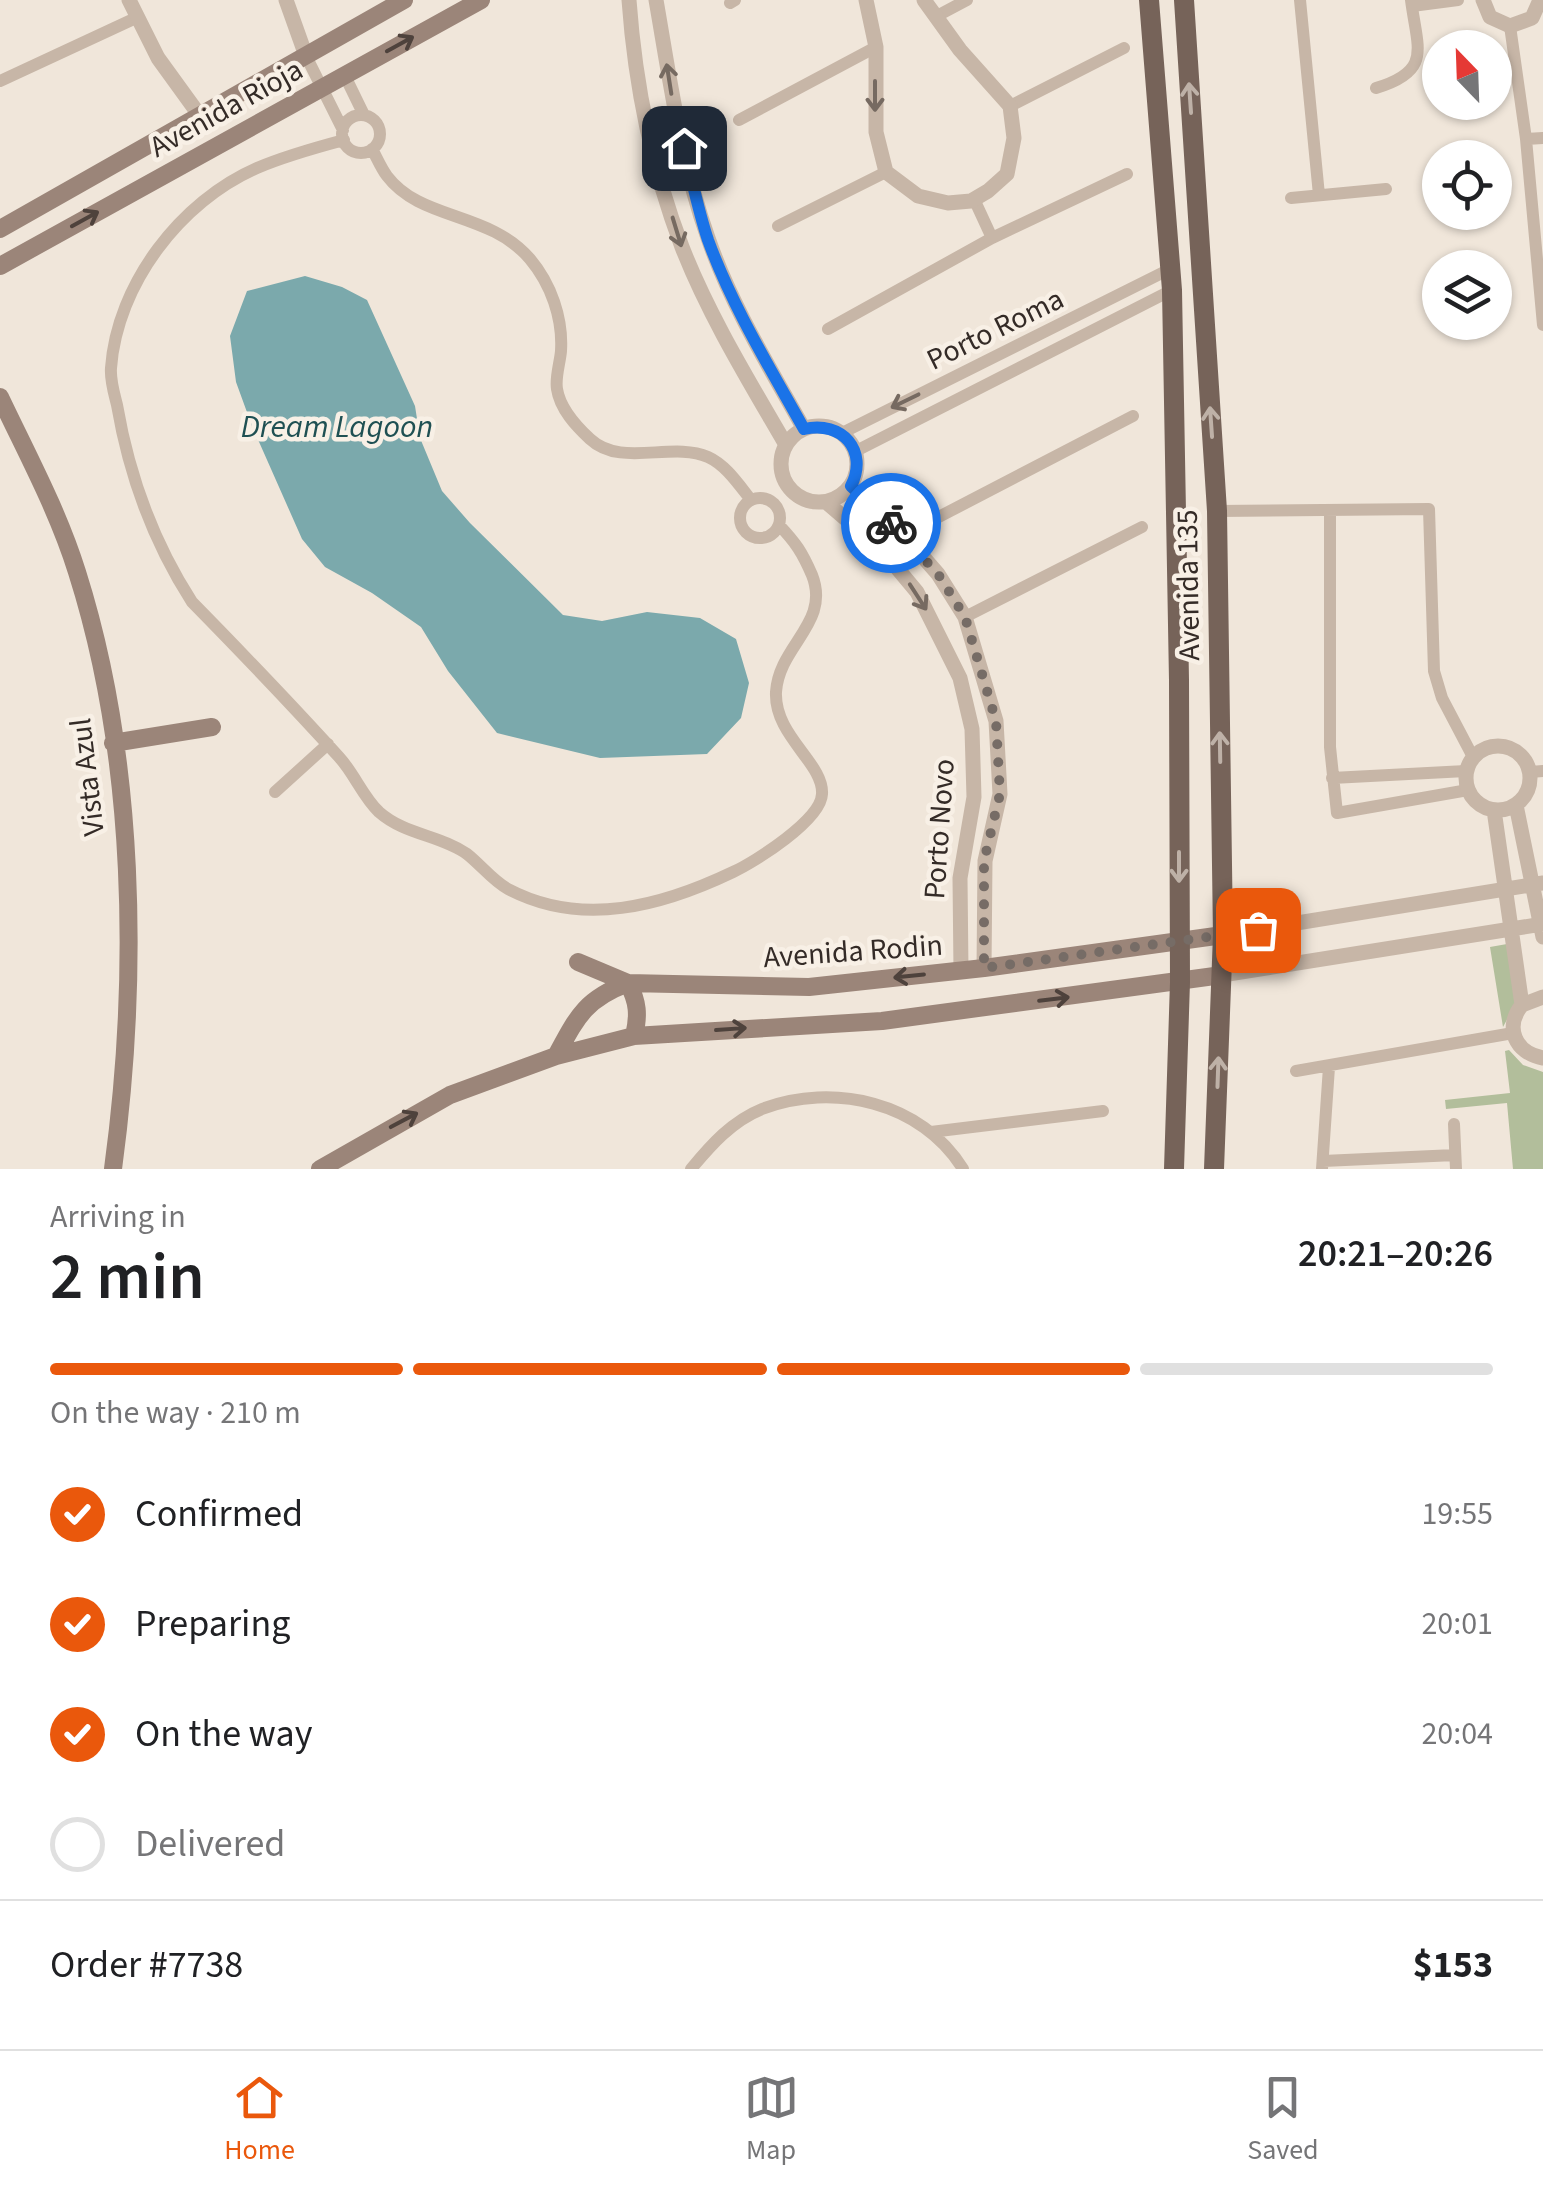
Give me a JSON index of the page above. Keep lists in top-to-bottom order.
{
  "streets": {
    "main road": [
      "Avenida Rioja",
      "Avenida 135",
      "Vista Azul",
      "Avenida Rodin"
    ],
    "street": ["Porto Roma", "Porto Novo"]
  },
  "crossings": [
    ["Porto Roma", "Avenida 135"],
    ["Porto Roma", "Porto Novo"],
    ["Avenida 135", "Avenida Rodin"],
    ["Porto Novo", "Avenida Rodin"]
  ],
  "water": ["Dream Lagoon"],
  "north": "top left",
  "page": {
    "heading": ["2 min", "Arriving in", "20:21–20:26"],
    "panel": ["Order #7738", "$153"],
    "bar": "On the way · 210 m",
    "list": [
      ["Confirmed", "19:55"],
      ["Preparing", "20:01"],
      ["On the way", "20:04"],
      "Delivered"
    ],
    "tabs": ["Home", "Map", "Saved"]
  }
}
